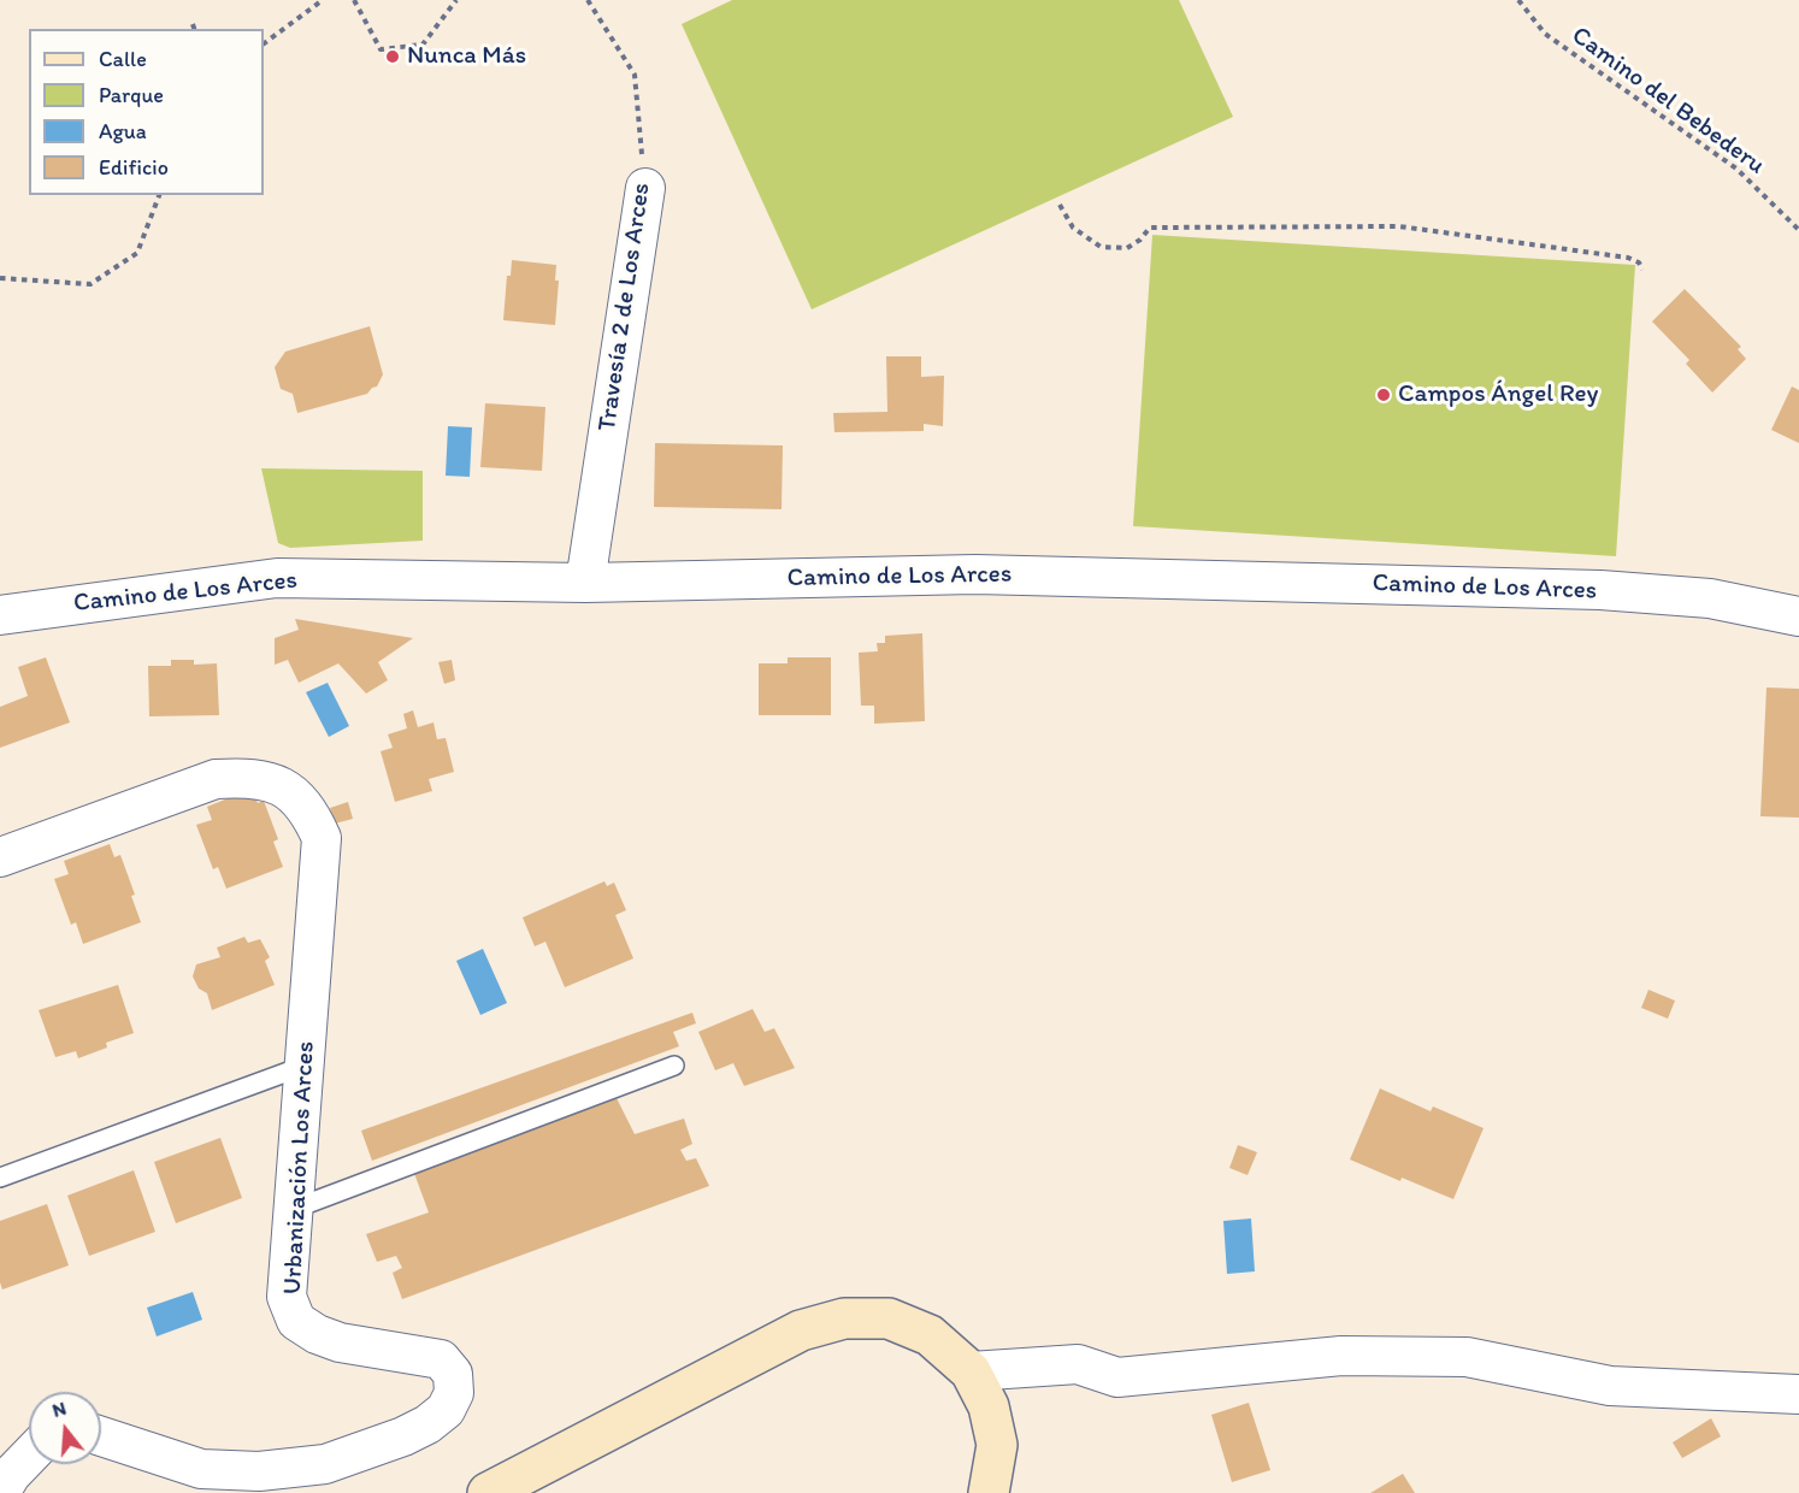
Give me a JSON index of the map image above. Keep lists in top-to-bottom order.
{
  "streets": {
    "street": ["Travesía 2 de Los Arces", "Camino de Los Arces", "Urbanización Los Arces"],
    "path": ["Camino del Bebederu"]
  },
  "crossings": [
    ["Travesía 2 de Los Arces", "Camino de Los Arces"]
  ],
  "places": ["Nunca Más", "Campos Ángel Rey"],
  "legend": [
    "Calle",
    "Parque",
    "Agua",
    "Edificio"
  ],
  "north": "top"
}
